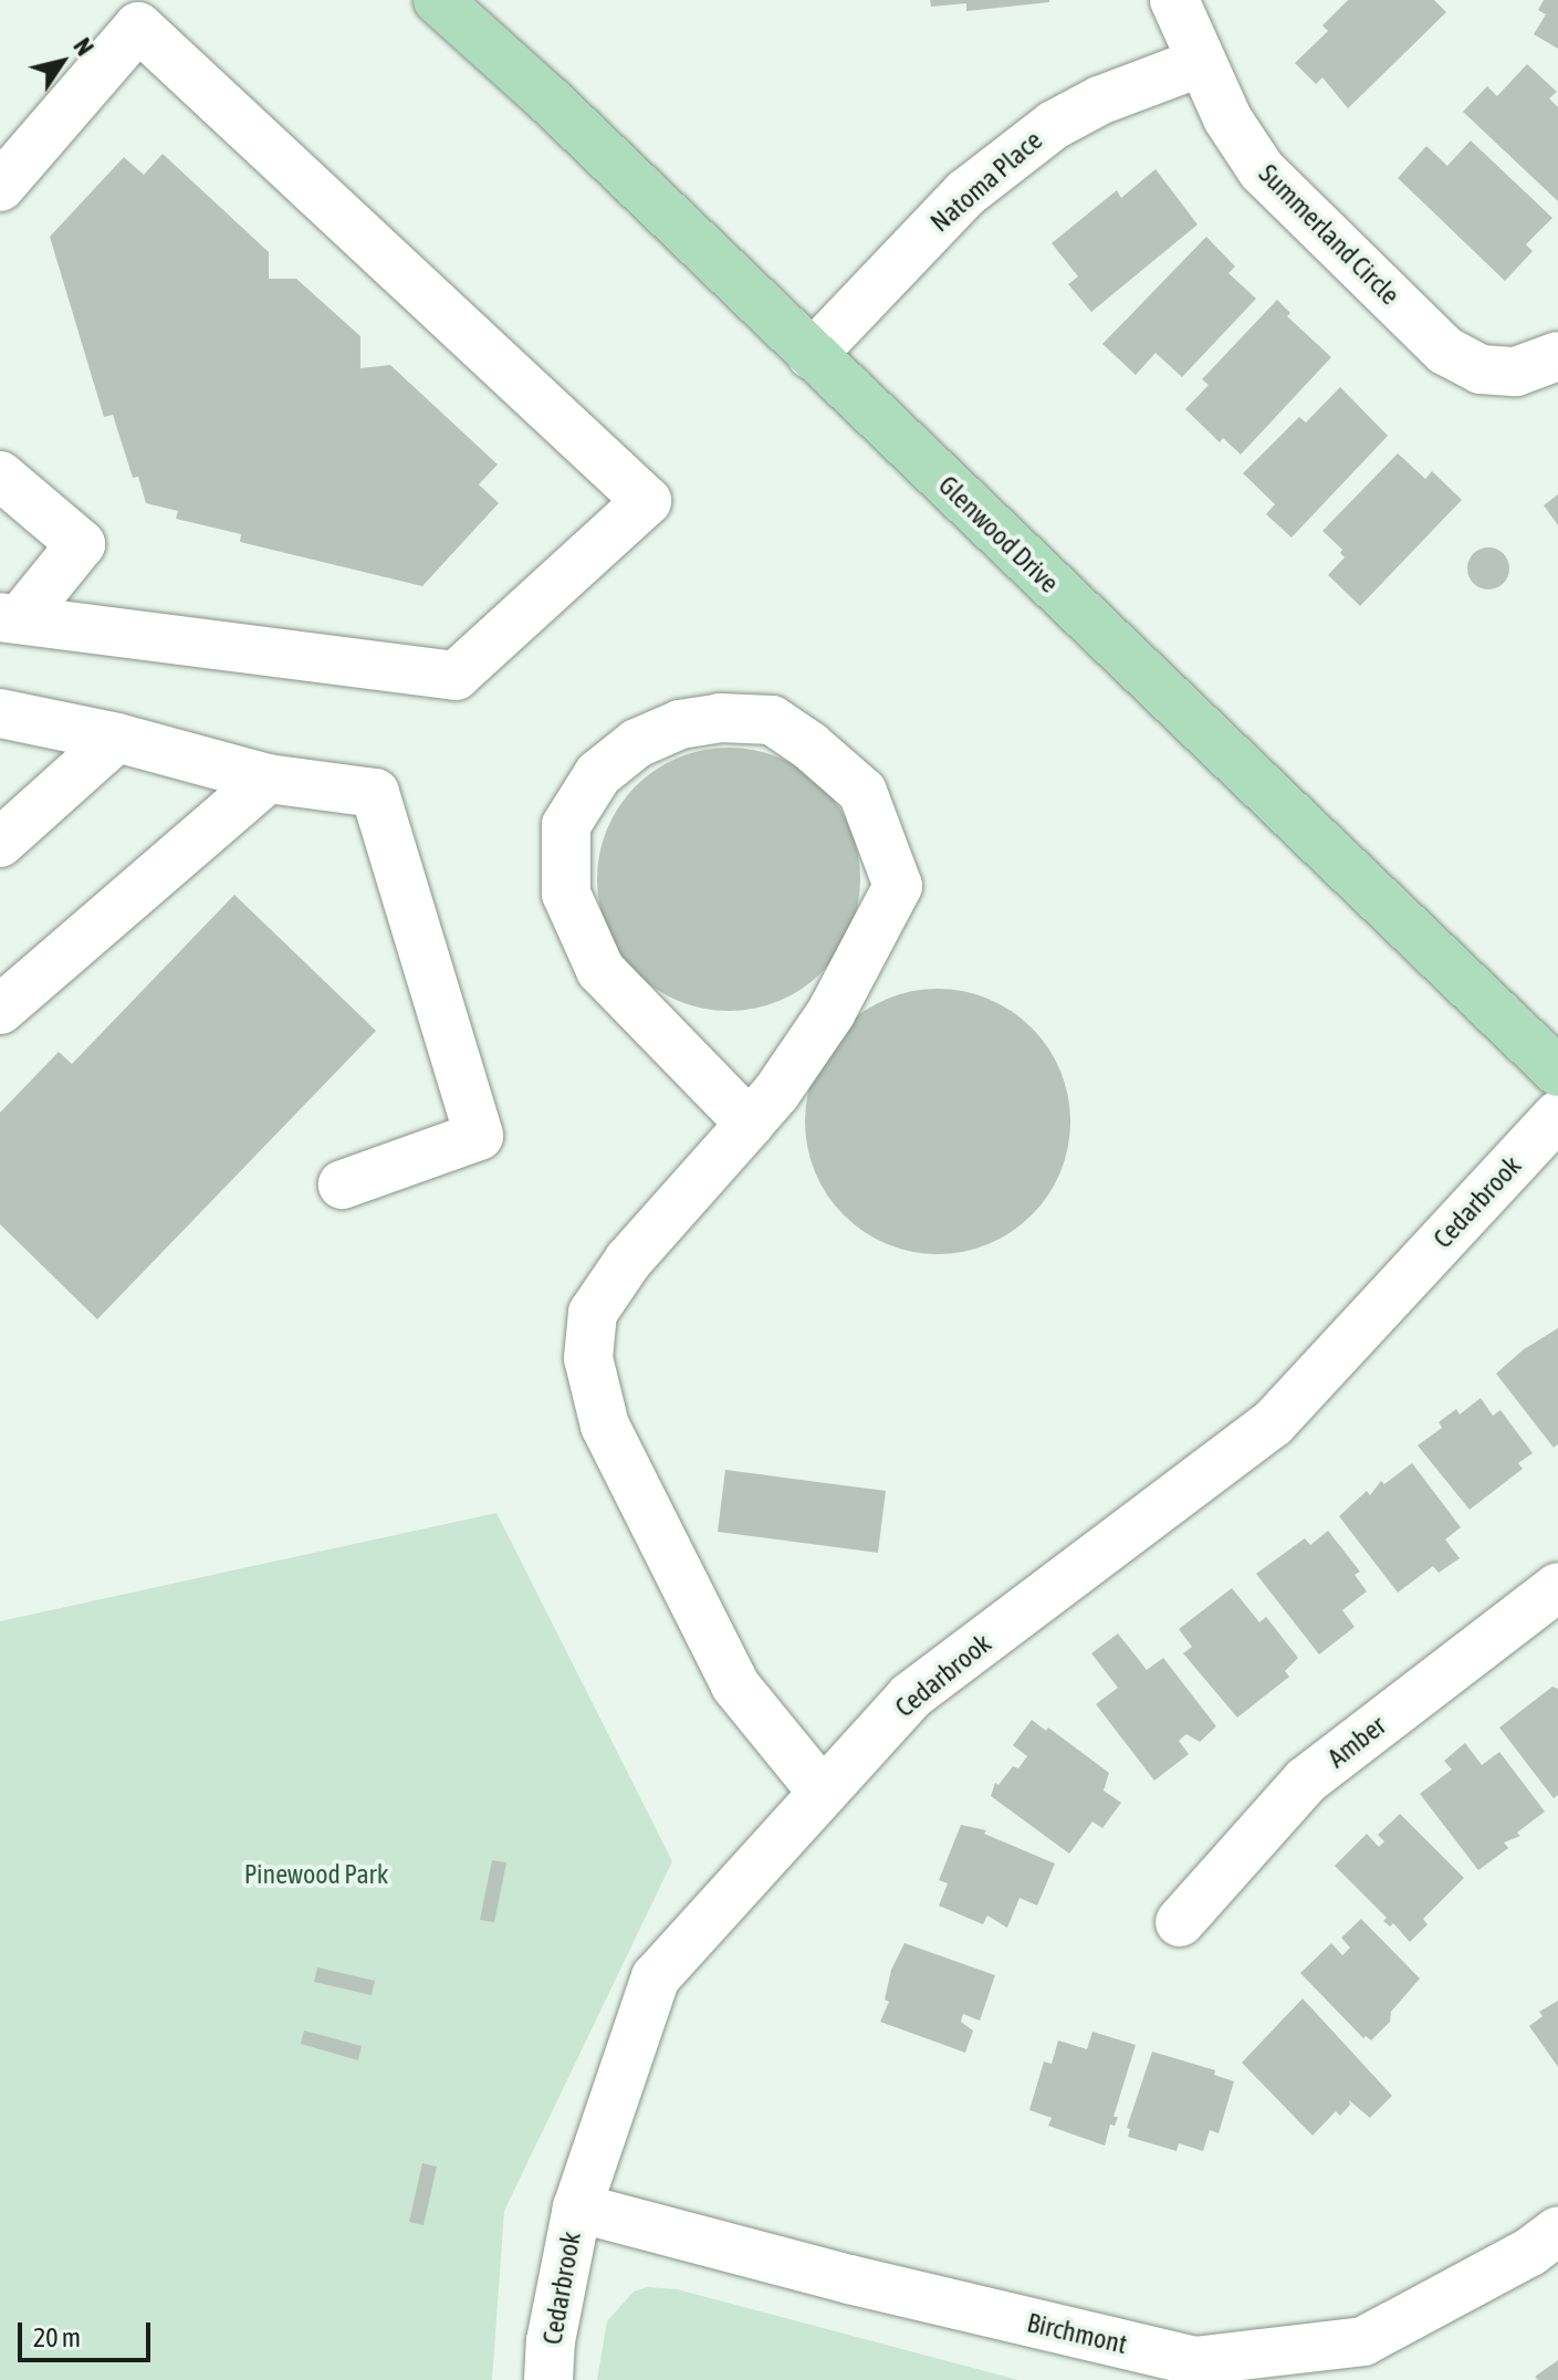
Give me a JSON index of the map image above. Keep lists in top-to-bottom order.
{
  "streets": {
    "main road": ["Glenwood Drive"],
    "street": [
      "Natoma Place",
      "Summerland Circle",
      "Cedarbrook",
      "Amber",
      "Birchmont"
    ]
  },
  "crossings": [
    ["Natoma Place", "Summerland Circle"],
    ["Natoma Place", "Glenwood Drive"],
    ["Cedarbrook", "Birchmont"]
  ],
  "parks": ["Pinewood Park"],
  "scale_bar": "20 m",
  "north": "top right"
}
